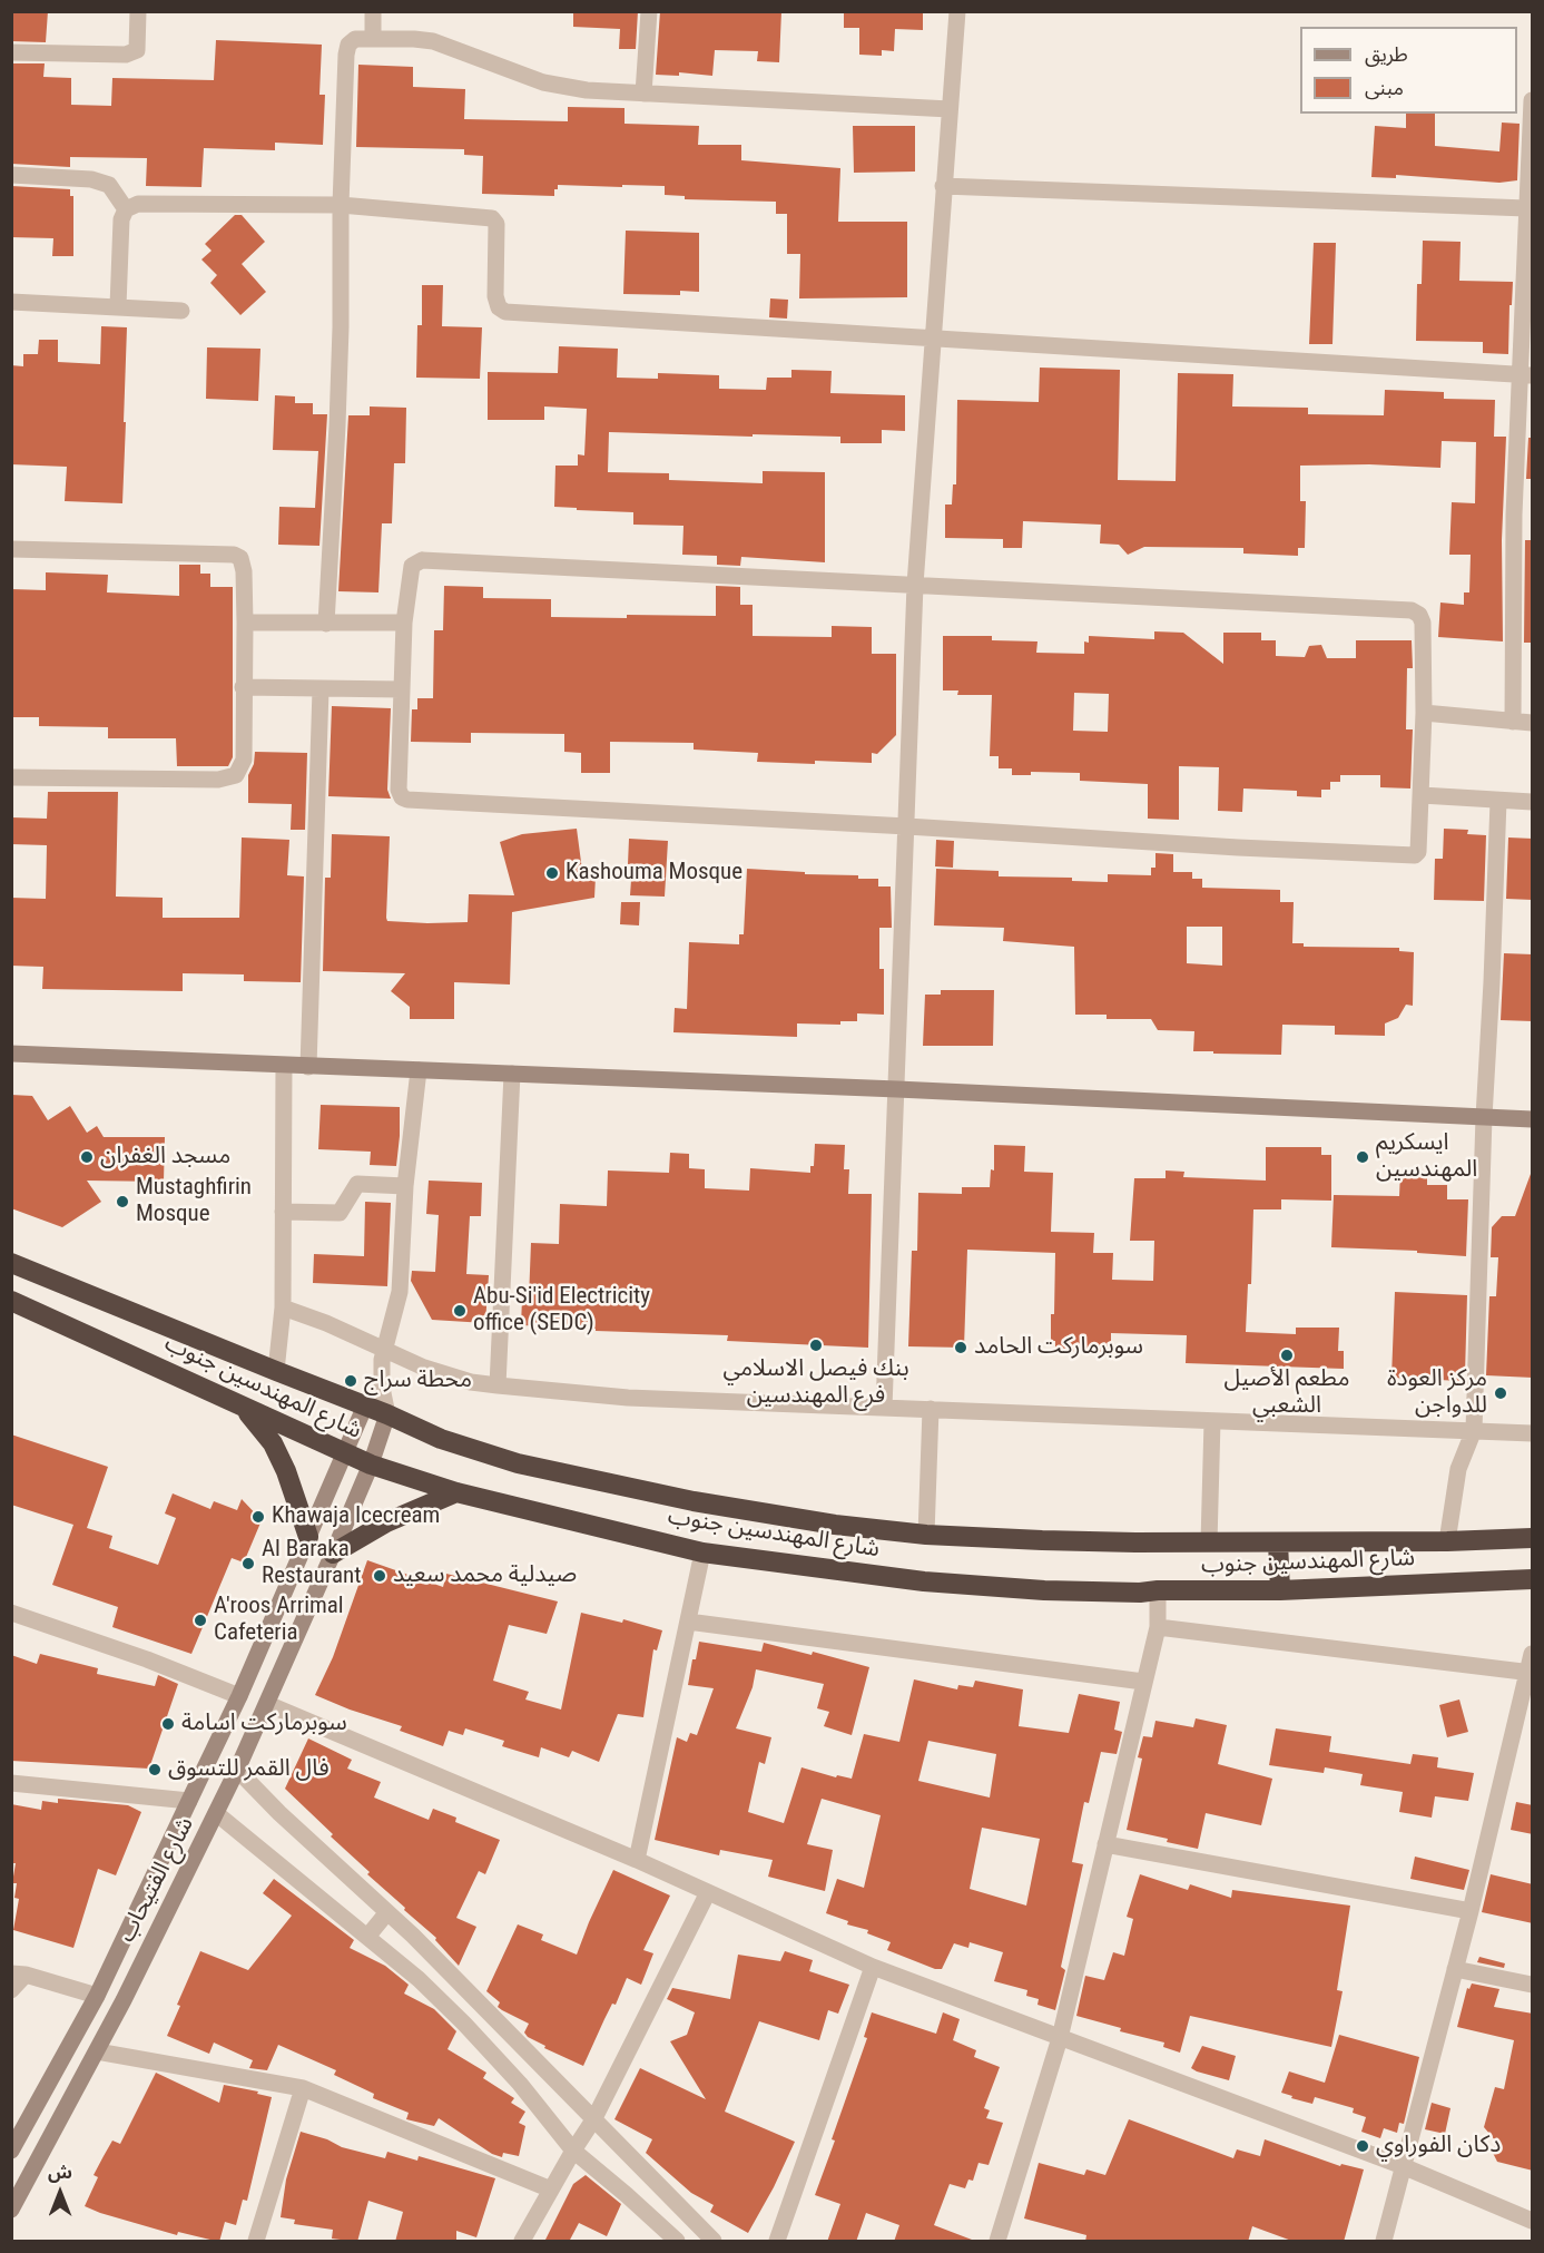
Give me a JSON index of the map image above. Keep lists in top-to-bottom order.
{
  "streets": {
    "highway": ["شارع المهندسين جنوب"],
    "main road": ["شارع الفتيحاب"]
  },
  "crossings": [
    ["شارع المهندسين جنوب", "شارع الفتيحاب"]
  ],
  "places": [
    "Kashouma Mosque",
    "مسجد الغفران",
    "ايسكريم المهندسين",
    "Mustaghfirin Mosque",
    "Abu-Si'id Electricity office (SEDC)",
    "بنك فيصل الاسلامي فرع المهندسين",
    "سوبرماركت الحامد",
    "مطعم الأصيل الشعبي",
    "محطة سراج",
    "مركز العودة للدواجن",
    "Khawaja Icecream",
    "Al Baraka Restaurant",
    "صيدلية محمد سعيد",
    "A'roos Arrimal Cafeteria",
    "سوبرماركت اسامة",
    "فال القمر للتسوق",
    "دكان الفوراوي"
  ],
  "legend": ["طريق", "مبنى"],
  "north": "top"
}
